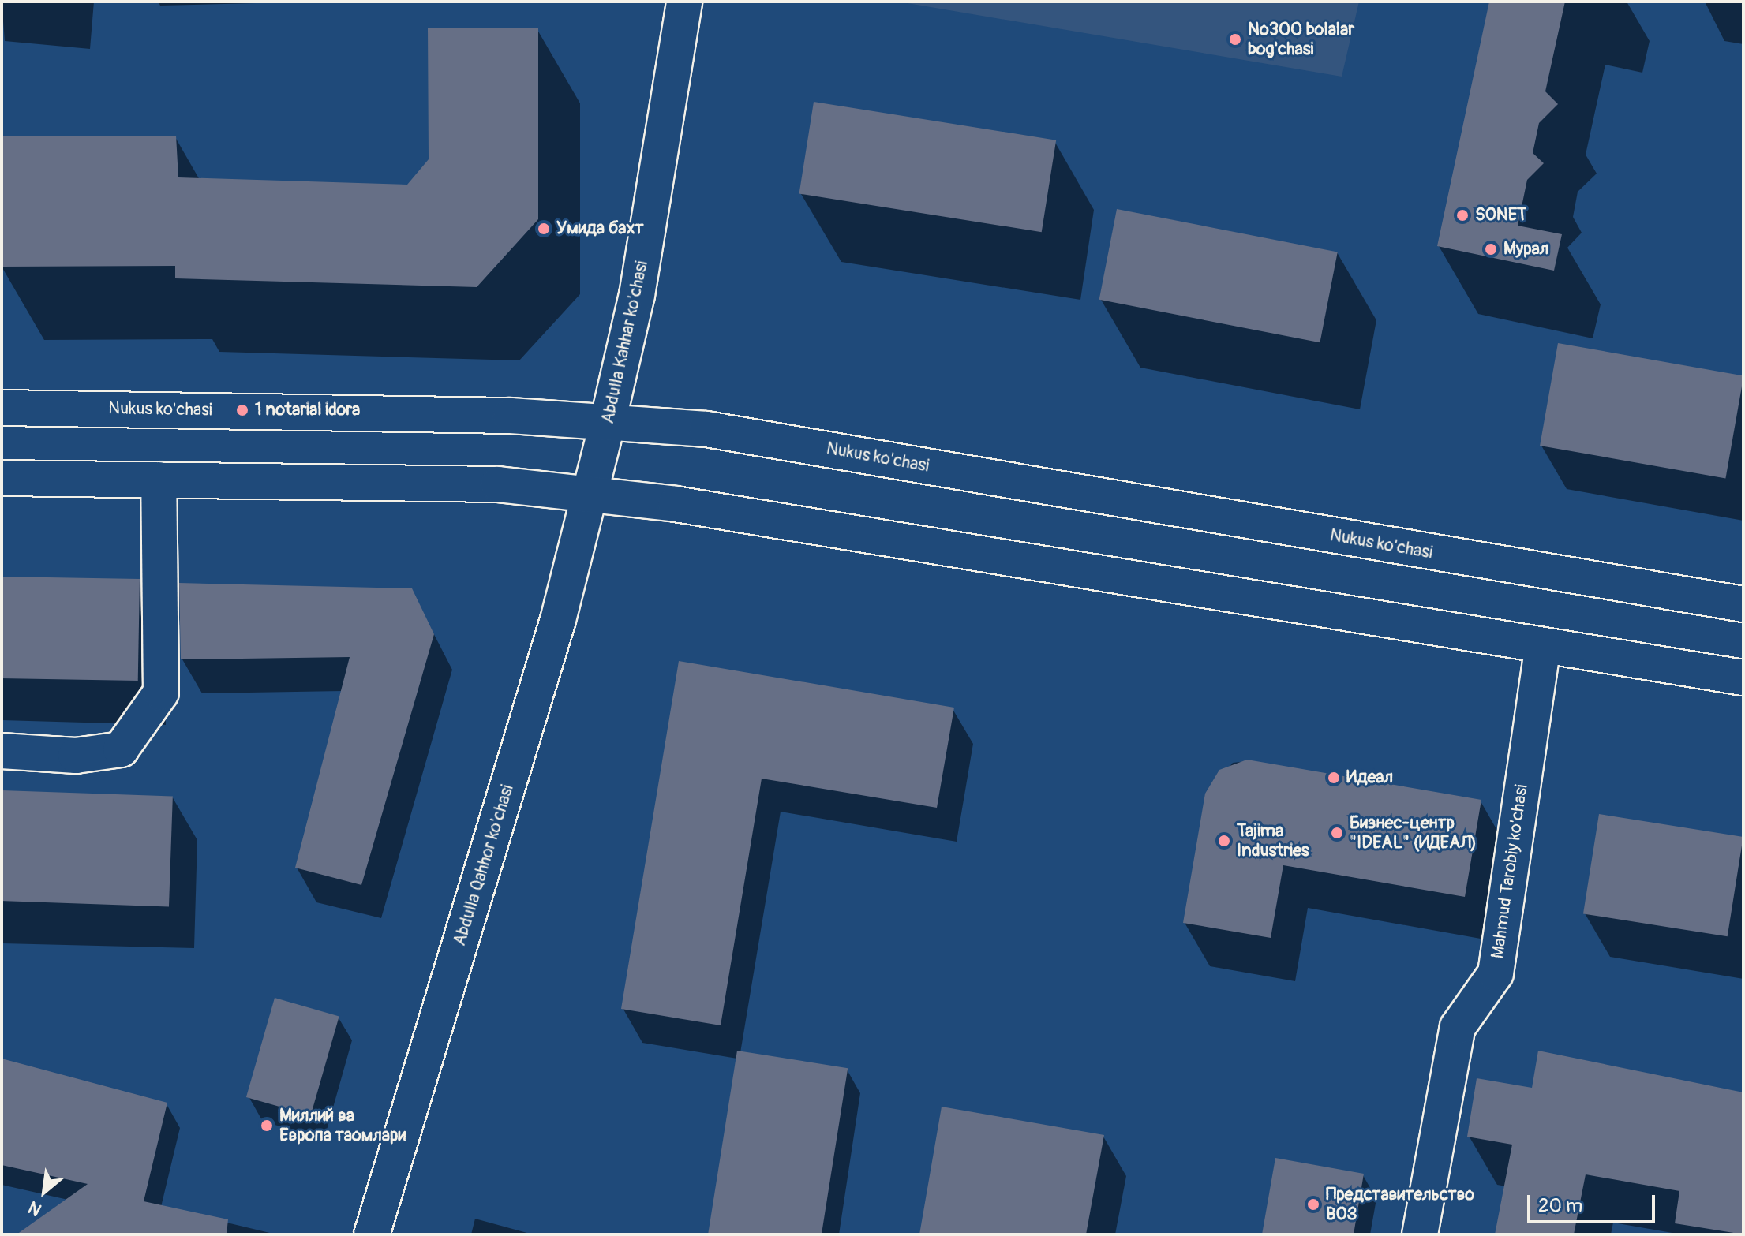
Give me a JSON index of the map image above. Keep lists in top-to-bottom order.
{
  "streets": {
    "main road": [
      "Abdulla Kahhar ko'chasi",
      "Nukus ko'chasi",
      "Abdulla Qahhor ko'chasi",
      "Mahmud Tarobiy ko'chasi"
    ]
  },
  "crossings": [
    ["Abdulla Kahhar ko'chasi", "Nukus ko'chasi"],
    ["Abdulla Kahhar ko'chasi", "Abdulla Qahhor ko'chasi"]
  ],
  "places": [
    "№300 bolalar bog'chasi",
    "SONET",
    "Умида бахт",
    "Мурал",
    "1 notarial idora",
    "Идеал",
    "Бизнес-центр \"IDEAL\" (ИДЕАЛ)",
    "Tajima Industries",
    "Миллий ва Европа таомлари",
    "Представительство ВОЗ"
  ],
  "scale_bar": "20 m",
  "north": "bottom left"
}
